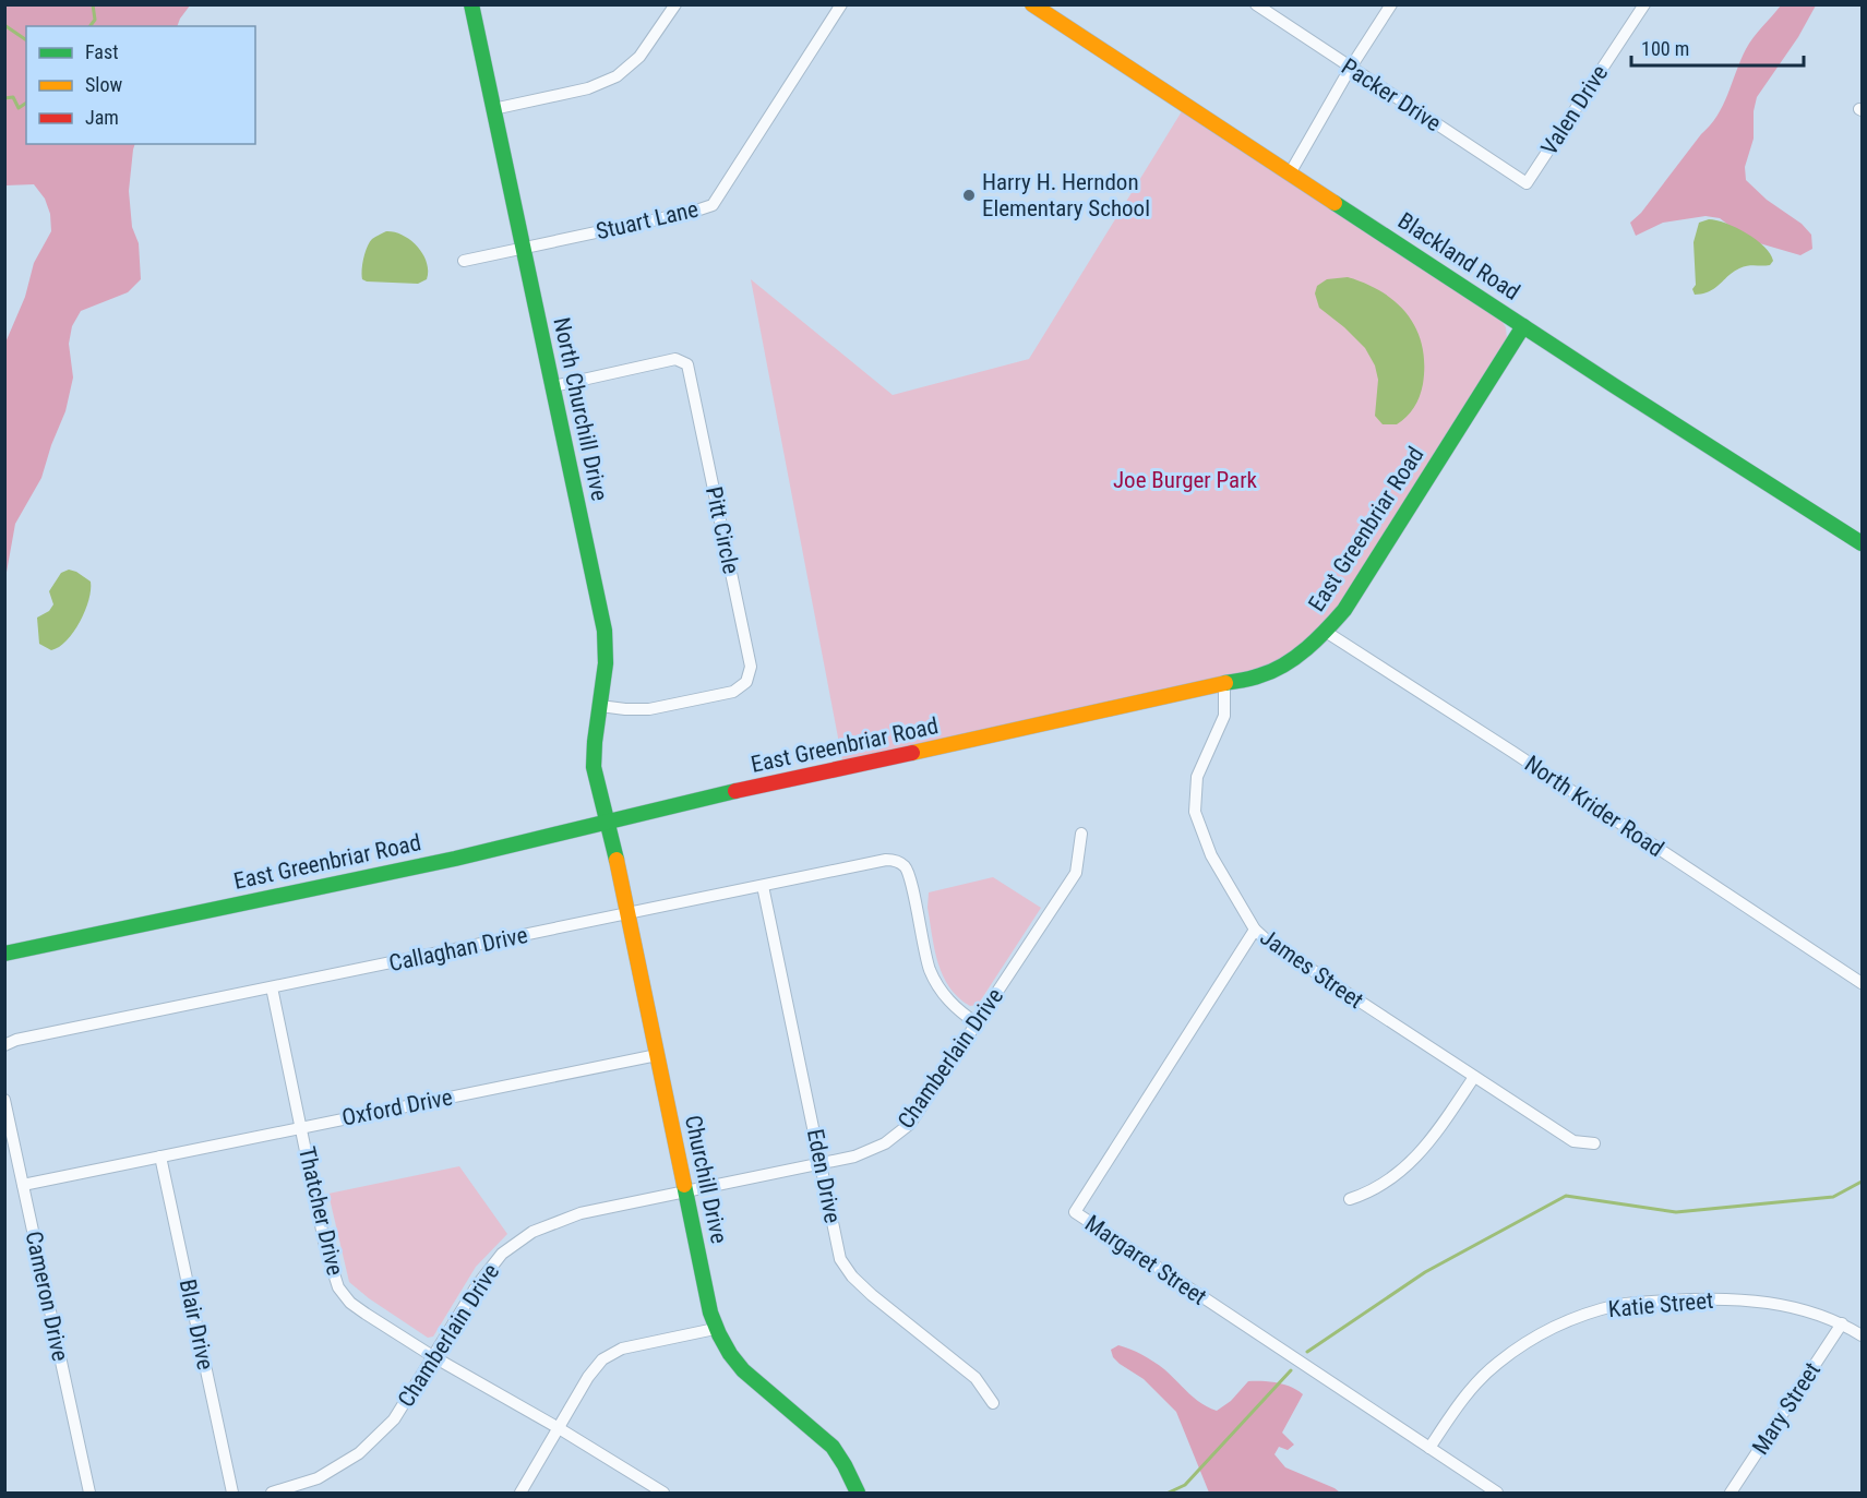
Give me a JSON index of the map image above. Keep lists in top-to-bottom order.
{
  "streets": {
    "street": [
      "Packer Drive",
      "Valen Drive",
      "Stuart Lane",
      "Blackland Road",
      "North Churchill Drive",
      "East Greenbriar Road",
      "Pitt Circle",
      "North Krider Road",
      "Callaghan Drive",
      "James Street",
      "Chamberlain Drive",
      "Oxford Drive",
      "Eden Drive",
      "Churchill Drive",
      "Thatcher Drive",
      "Margaret Street",
      "Cameron Drive",
      "Katie Street",
      "Blair Drive",
      "Mary Street"
    ]
  },
  "crossings": [
    ["Packer Drive", "Valen Drive"],
    ["Stuart Lane", "North Churchill Drive"],
    ["Blackland Road", "East Greenbriar Road"],
    ["North Churchill Drive", "East Greenbriar Road"],
    ["North Churchill Drive", "Pitt Circle"],
    ["North Churchill Drive", "Churchill Drive"],
    ["East Greenbriar Road", "North Krider Road"],
    ["East Greenbriar Road", "James Street"],
    ["East Greenbriar Road", "Churchill Drive"],
    ["Callaghan Drive", "Chamberlain Drive"],
    ["Callaghan Drive", "Eden Drive"],
    ["Callaghan Drive", "Churchill Drive"],
    ["Callaghan Drive", "Thatcher Drive"],
    ["James Street", "Margaret Street"],
    ["Chamberlain Drive", "Eden Drive"],
    ["Chamberlain Drive", "Churchill Drive"],
    ["Chamberlain Drive", "Thatcher Drive"],
    ["Oxford Drive", "Churchill Drive"],
    ["Oxford Drive", "Thatcher Drive"],
    ["Oxford Drive", "Cameron Drive"],
    ["Oxford Drive", "Blair Drive"],
    ["Margaret Street", "Katie Street"],
    ["Katie Street", "Mary Street"]
  ],
  "parks": ["Joe Burger Park"],
  "places": ["Harry H. Herndon Elementary School"],
  "legend": ["Fast", "Slow", "Jam"],
  "scale_bar": "100 m"
}
